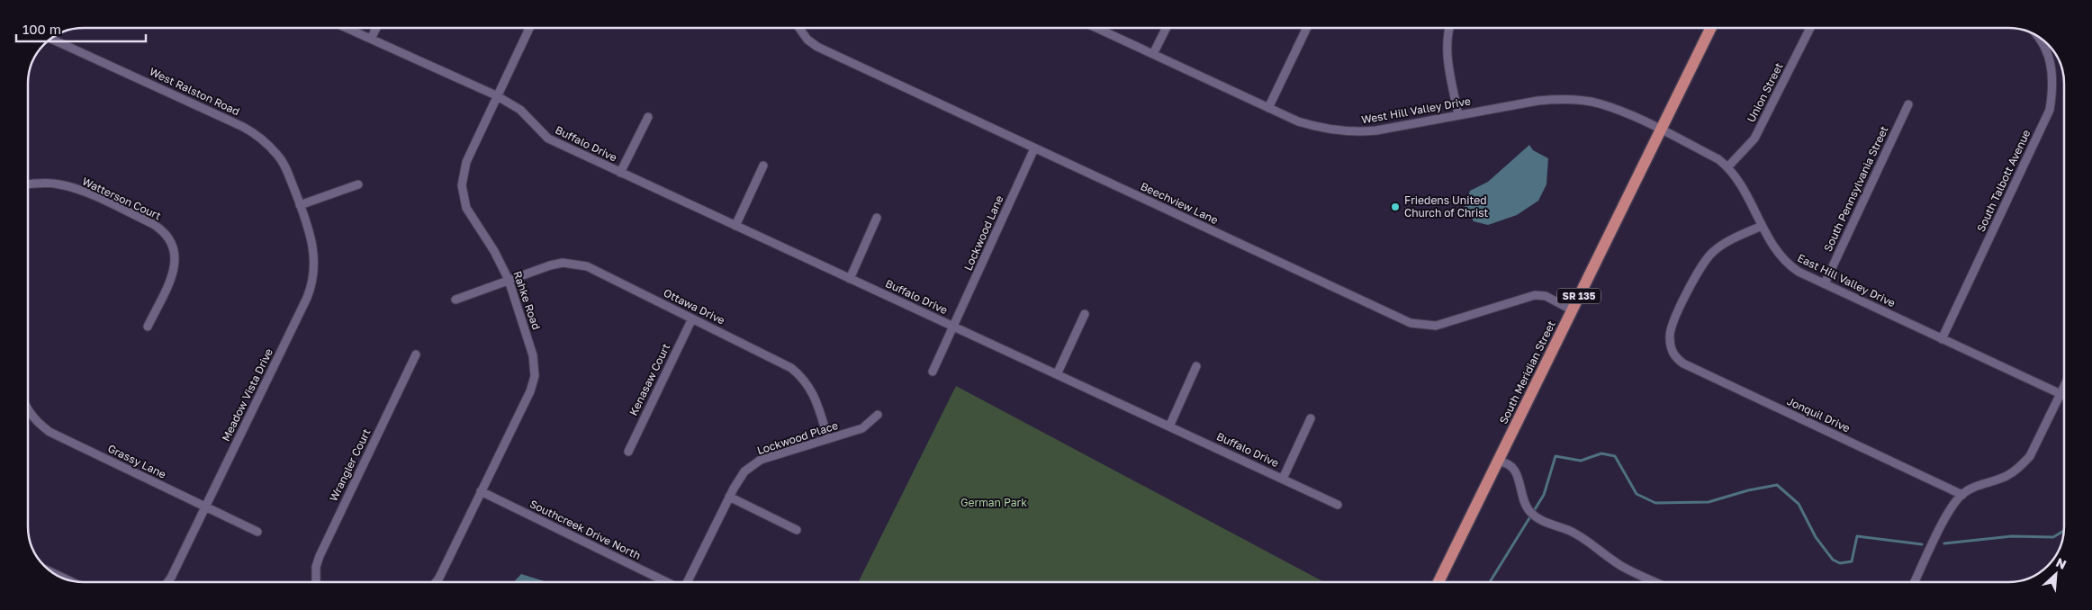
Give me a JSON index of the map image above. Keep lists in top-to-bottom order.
{
  "streets": {
    "main road": ["SR 135", "South Meridian Street"],
    "street": [
      "West Ralston Road",
      "Union Street",
      "West Hill Valley Drive",
      "Buffalo Drive",
      "South Talbott Avenue",
      "South Pennsylvania Street",
      "Watterson Court",
      "Beechview Lane",
      "Lockwood Lane",
      "East Hill Valley Drive",
      "Rahke Road",
      "Ottawa Drive",
      "Kenasaw Court",
      "Meadow Vista Drive",
      "Jonquil Drive",
      "Lockwood Place",
      "Grassy Lane",
      "Wrangler Court",
      "Southcreek Drive North"
    ]
  },
  "crossings": [
    ["West Ralston Road", "Meadow Vista Drive"],
    ["Union Street", "East Hill Valley Drive"],
    ["West Hill Valley Drive", "East Hill Valley Drive"],
    ["West Hill Valley Drive", "South Meridian Street"],
    ["Buffalo Drive", "Lockwood Lane"],
    ["Buffalo Drive", "Rahke Road"],
    ["South Talbott Avenue", "East Hill Valley Drive"],
    ["South Pennsylvania Street", "East Hill Valley Drive"],
    ["Beechview Lane", "Lockwood Lane"],
    ["Beechview Lane", "South Meridian Street"],
    ["East Hill Valley Drive", "South Meridian Street"],
    ["East Hill Valley Drive", "Jonquil Drive"],
    ["Rahke Road", "Ottawa Drive"],
    ["Rahke Road", "Southcreek Drive North"],
    ["Ottawa Drive", "Kenasaw Court"],
    ["Ottawa Drive", "Lockwood Place"],
    ["Meadow Vista Drive", "Grassy Lane"]
  ],
  "parks": ["German Park"],
  "places": ["Friedens United Church of Christ"],
  "scale_bar": "100 m",
  "north": "top right"
}
